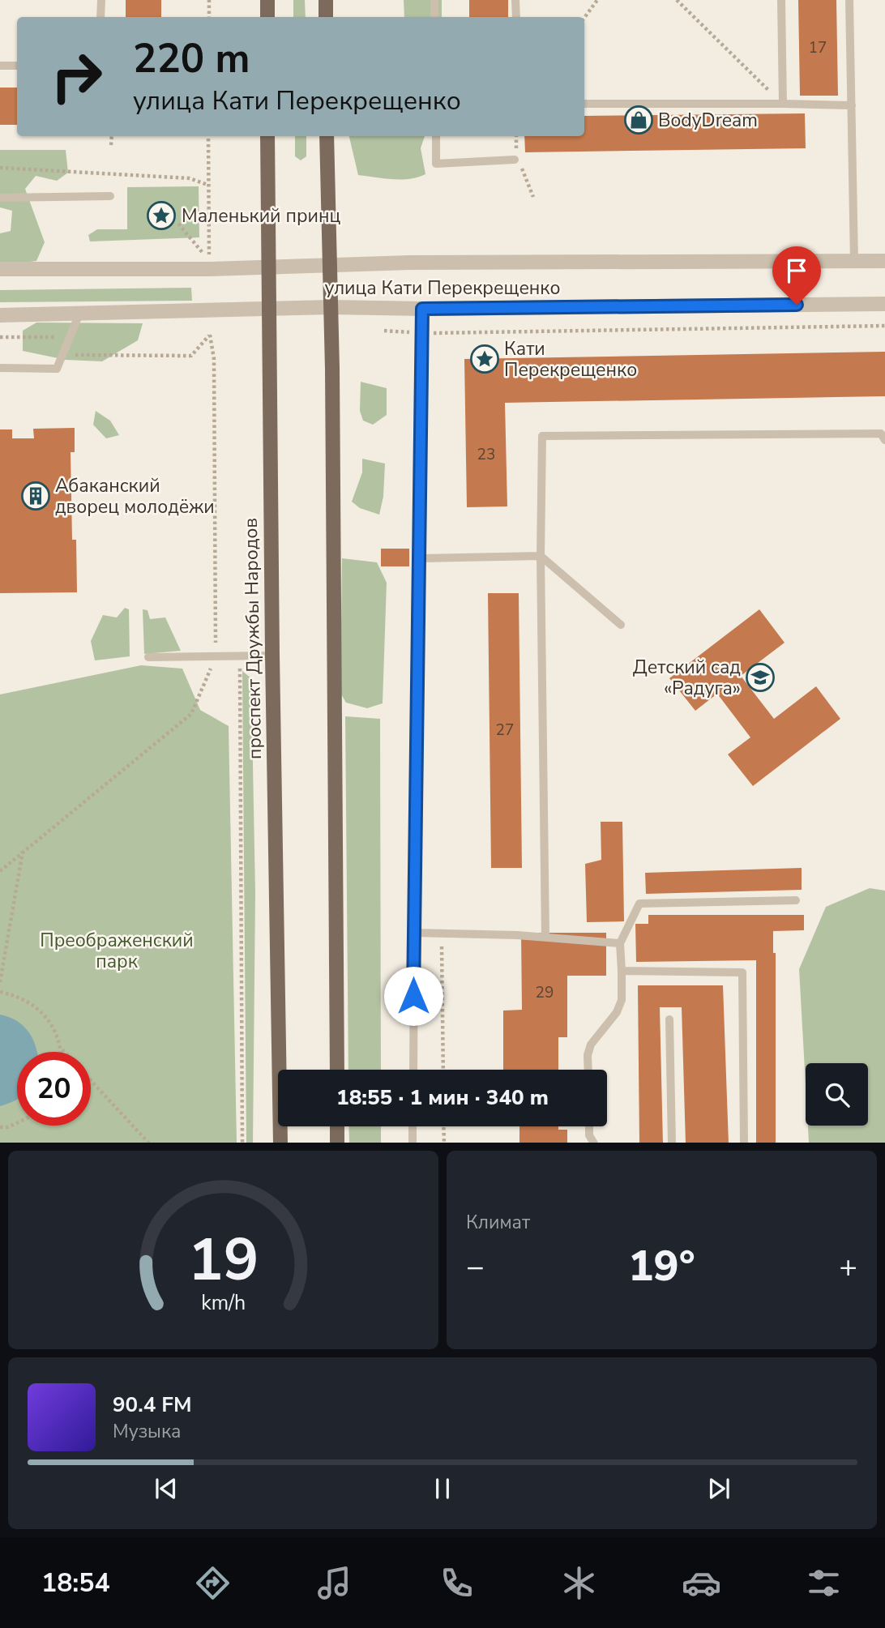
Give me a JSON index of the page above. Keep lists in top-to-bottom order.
{
  "streets": {
    "main road": ["проспект Дружбы Народов"],
    "street": ["улица Кати Перекрещенко"]
  },
  "crossings": [
    ["улица Кати Перекрещенко", "проспект Дружбы Народов"]
  ],
  "parks": ["Преображенский парк"],
  "places": {
    "shop": ["BodyDream"],
    "place": ["Маленький принц", "Кати Перекрещенко"],
    "building": ["Абаканский дворец молодёжи"],
    "school or university": ["Детский сад «Радуга»"]
  },
  "house_numbers": [
    "17",
    "23",
    "27",
    "29"
  ],
  "page": {
    "turn": ["220 m", "улица Кати Перекрещенко"],
    "limit": "20",
    "trip": "18:55 · 1 мин · 340 m",
    "tile": "Климат",
    "heat": ["−", "19°", "+"],
    "song": ["90.4 FM", "Музыка"],
    "tabs": "18:54",
    "gauge": ["19", "km/h"]
  }
}
